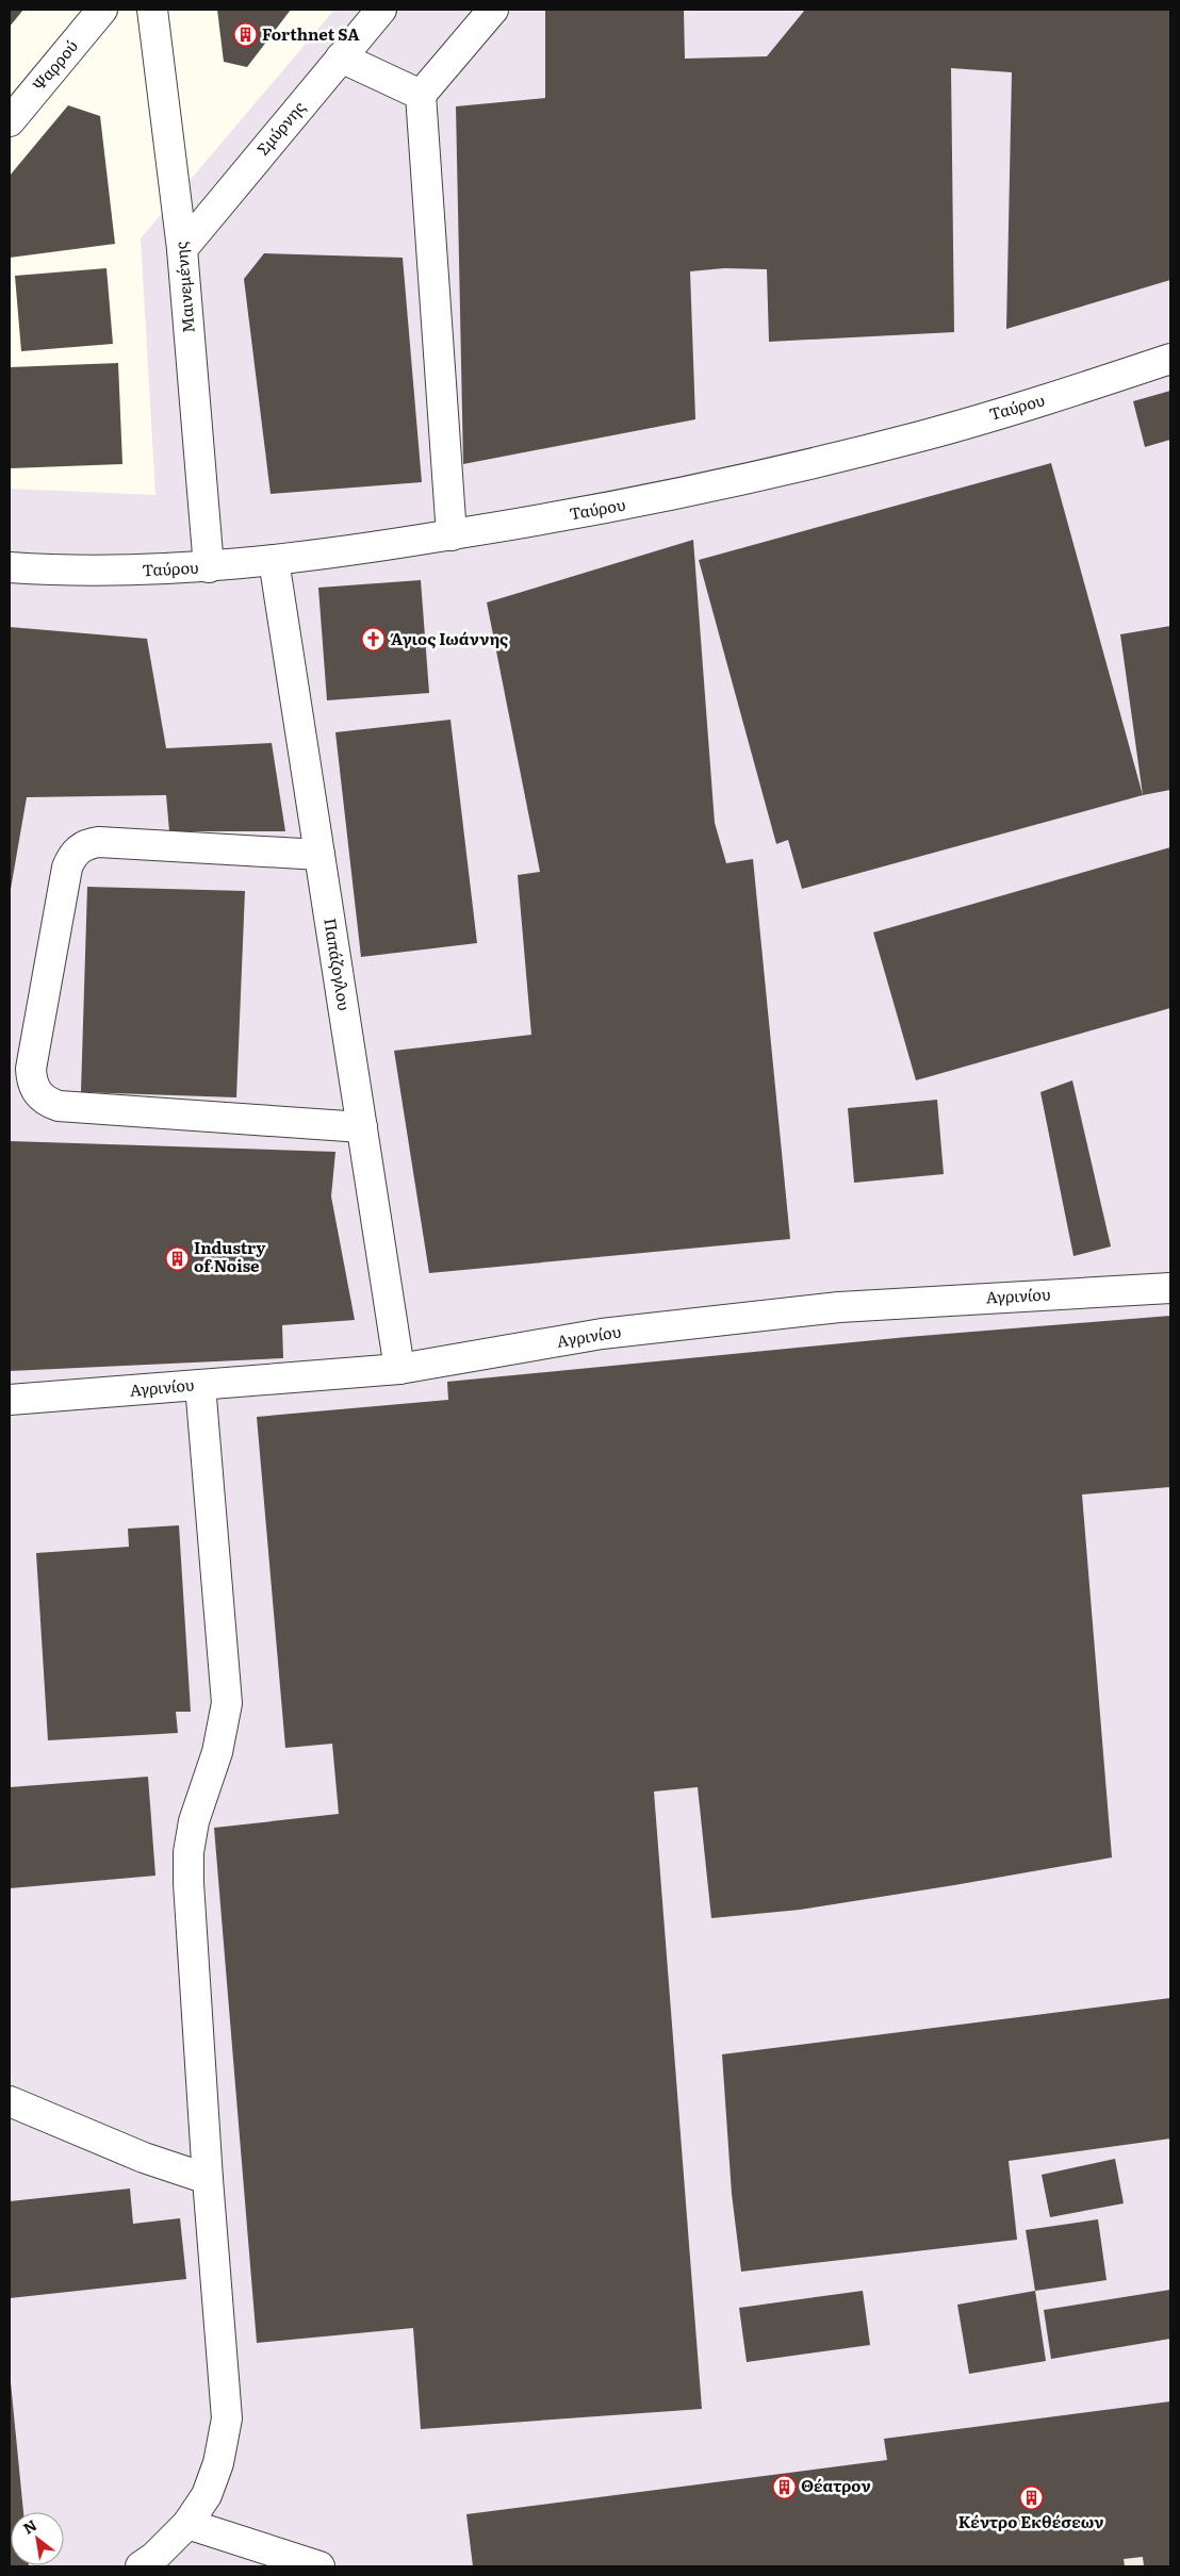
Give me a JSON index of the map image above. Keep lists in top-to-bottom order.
{
  "streets": {
    "street": [
      "Ψαρρού",
      "Σμύρνης",
      "Μαινεμένης",
      "Ταύρου",
      "Παπάζογλου",
      "Αγρινίου"
    ]
  },
  "crossings": [
    ["Σμύρνης", "Μαινεμένης"],
    ["Μαινεμένης", "Ταύρου"],
    ["Ταύρου", "Παπάζογλου"],
    ["Παπάζογλου", "Αγρινίου"]
  ],
  "places": {
    "building": [
      "Forthnet SA",
      "Industry of Noise",
      "Θέατρον",
      "Κέντρο Εκθέσεων"
    ],
    "church": ["Άγιος Ιωάννης"]
  },
  "north": "top left"
}
